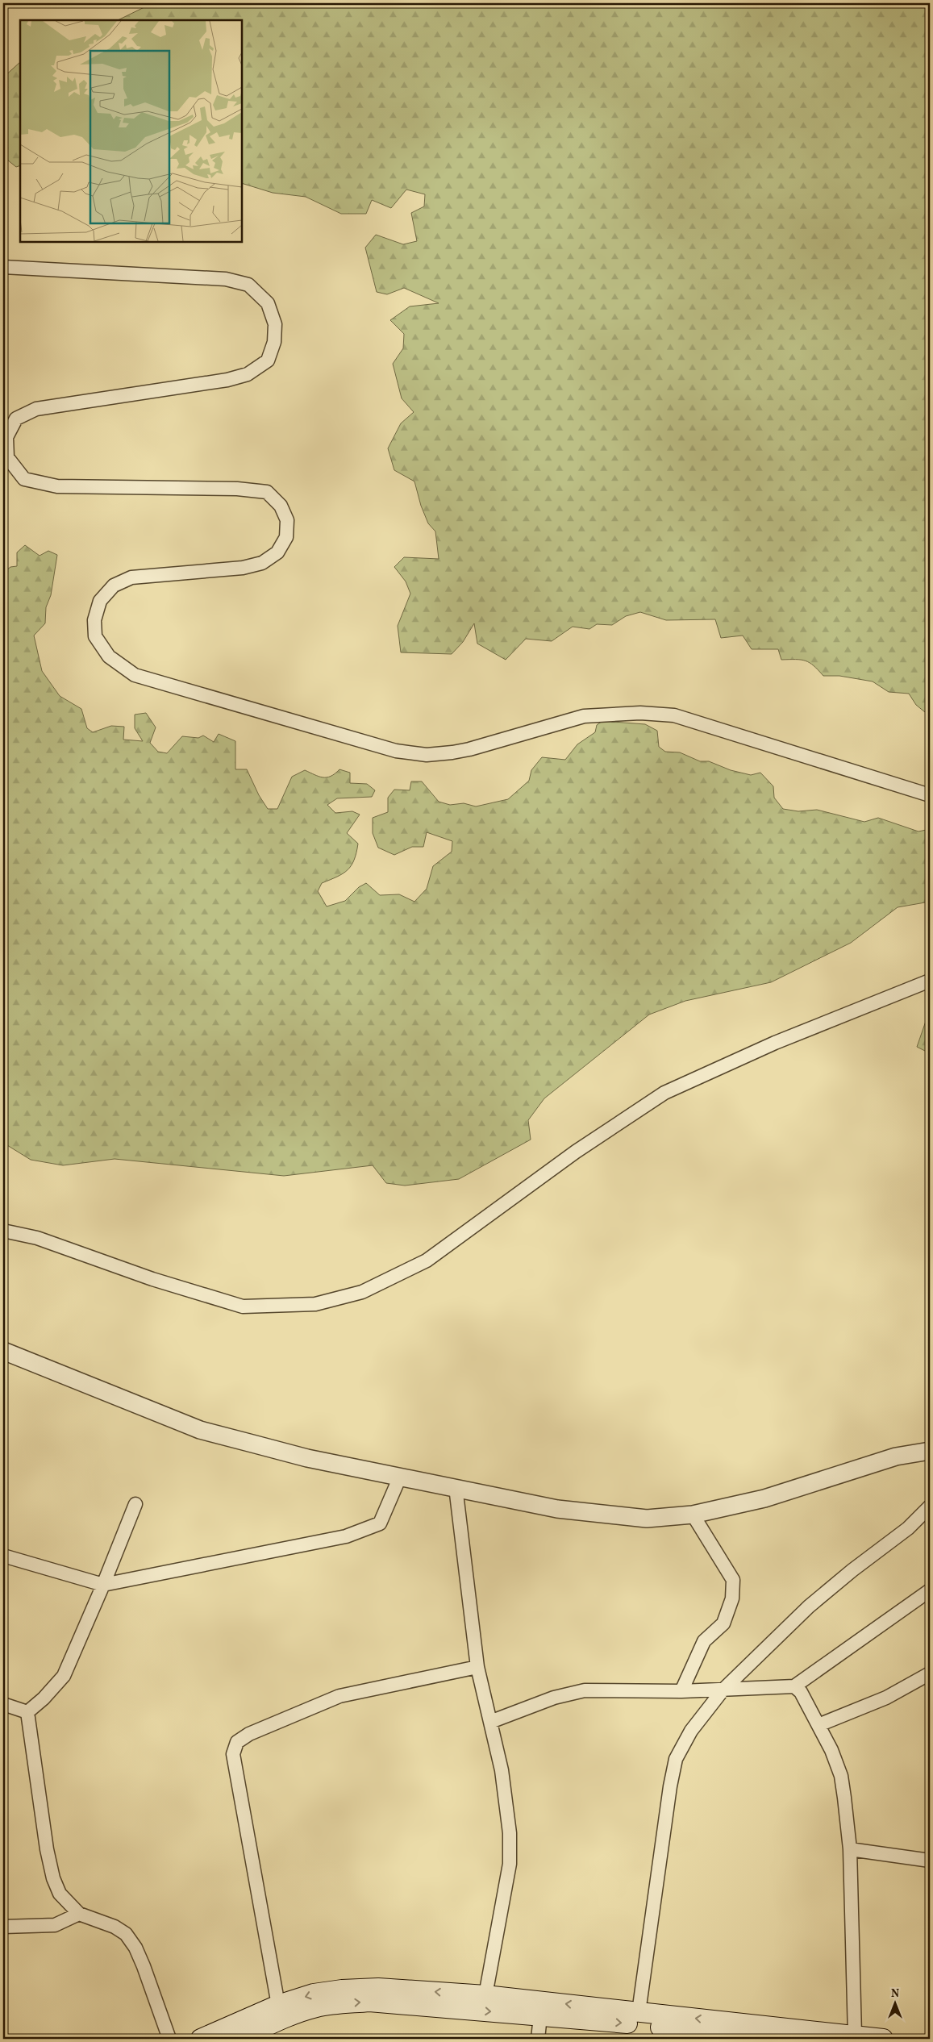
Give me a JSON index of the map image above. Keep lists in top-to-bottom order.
{
  "north": "top"
}
